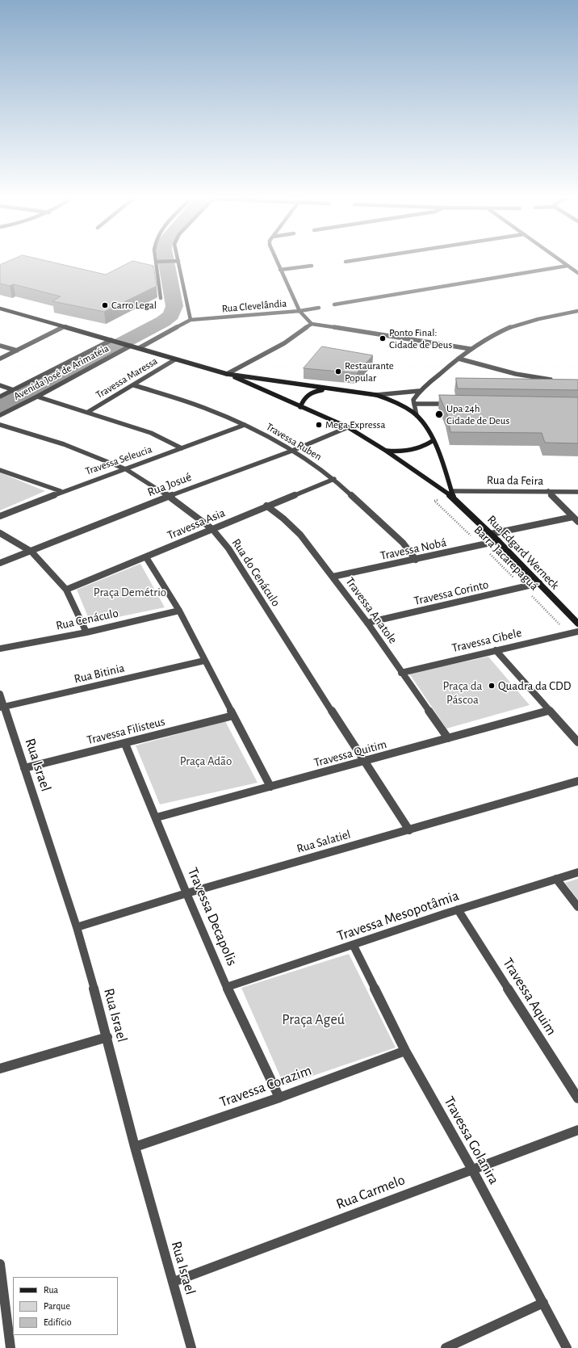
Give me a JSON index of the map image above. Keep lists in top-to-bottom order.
{
  "streets": {
    "main road": ["Rua Edgard Werneck"],
    "street": [
      "Rua Clevelândia",
      "Avenida José de Arimatéia",
      "Travessa Maressa",
      "Travessa Ruben",
      "Travessa Seleucia",
      "Rua da Feira",
      "Rua Josué",
      "Travessa Asia",
      "Travessa Nobá",
      "Rua do Cenáculo",
      "Travessa Corinto",
      "Travessa Anatole",
      "Rua Cenáculo",
      "Travessa Cibele",
      "Rua Bitinia",
      "Travessa Filisteus",
      "Travessa Quitim",
      "Rua Israel",
      "Rua Salatiel",
      "Travessa Mesopotâmia",
      "Travessa Decapolis",
      "Travessa Aquim",
      "Travessa Corazim",
      "Travessa Golanira",
      "Rua Carmelo"
    ],
    "path": ["Barra Jacarepaguá"]
  },
  "crossings": [
    ["Travessa Maressa", "Travessa Ruben"],
    ["Travessa Ruben", "Travessa Seleucia"],
    ["Travessa Ruben", "Rua Josué"],
    ["Travessa Ruben", "Travessa Asia"],
    ["Travessa Ruben", "Travessa Nobá"],
    ["Travessa Seleucia", "Rua do Cenáculo"],
    ["Rua da Feira", "Rua Edgard Werneck"],
    ["Rua da Feira", "Barra Jacarepaguá"],
    ["Rua Josué", "Rua Edgard Werneck"],
    ["Rua Josué", "Rua do Cenáculo"],
    ["Travessa Asia", "Rua do Cenáculo"],
    ["Travessa Asia", "Travessa Anatole"],
    ["Travessa Nobá", "Rua Edgard Werneck"],
    ["Travessa Nobá", "Barra Jacarepaguá"],
    ["Travessa Nobá", "Travessa Anatole"],
    ["Rua Edgard Werneck", "Barra Jacarepaguá"],
    ["Rua Edgard Werneck", "Travessa Corinto"],
    ["Barra Jacarepaguá", "Travessa Corinto"],
    ["Barra Jacarepaguá", "Travessa Cibele"],
    ["Rua do Cenáculo", "Travessa Quitim"],
    ["Rua do Cenáculo", "Rua Salatiel"],
    ["Travessa Corinto", "Travessa Anatole"],
    ["Travessa Anatole", "Travessa Cibele"],
    ["Travessa Anatole", "Travessa Quitim"],
    ["Rua Bitinia", "Rua Israel"],
    ["Travessa Filisteus", "Rua Israel"],
    ["Travessa Filisteus", "Travessa Decapolis"],
    ["Travessa Quitim", "Travessa Decapolis"],
    ["Rua Israel", "Rua Salatiel"],
    ["Rua Israel", "Travessa Corazim"],
    ["Rua Israel", "Rua Carmelo"],
    ["Rua Salatiel", "Travessa Decapolis"],
    ["Travessa Mesopotâmia", "Travessa Decapolis"],
    ["Travessa Mesopotâmia", "Travessa Aquim"],
    ["Travessa Mesopotâmia", "Travessa Golanira"],
    ["Travessa Decapolis", "Travessa Corazim"],
    ["Travessa Corazim", "Travessa Golanira"],
    ["Travessa Golanira", "Rua Carmelo"]
  ],
  "parks": [
    "Praça Demétrio",
    "Praça da Páscoa",
    "Praça Adão",
    "Praça Ageú"
  ],
  "places": [
    "Carro Legal",
    "Ponto Final: Cidade de Deus",
    "Restaurante Popular",
    "Upa 24h Cidade de Deus",
    "Mega Expressa",
    "Quadra da CDD"
  ],
  "legend": ["Rua", "Parque", "Edifício"]
}
